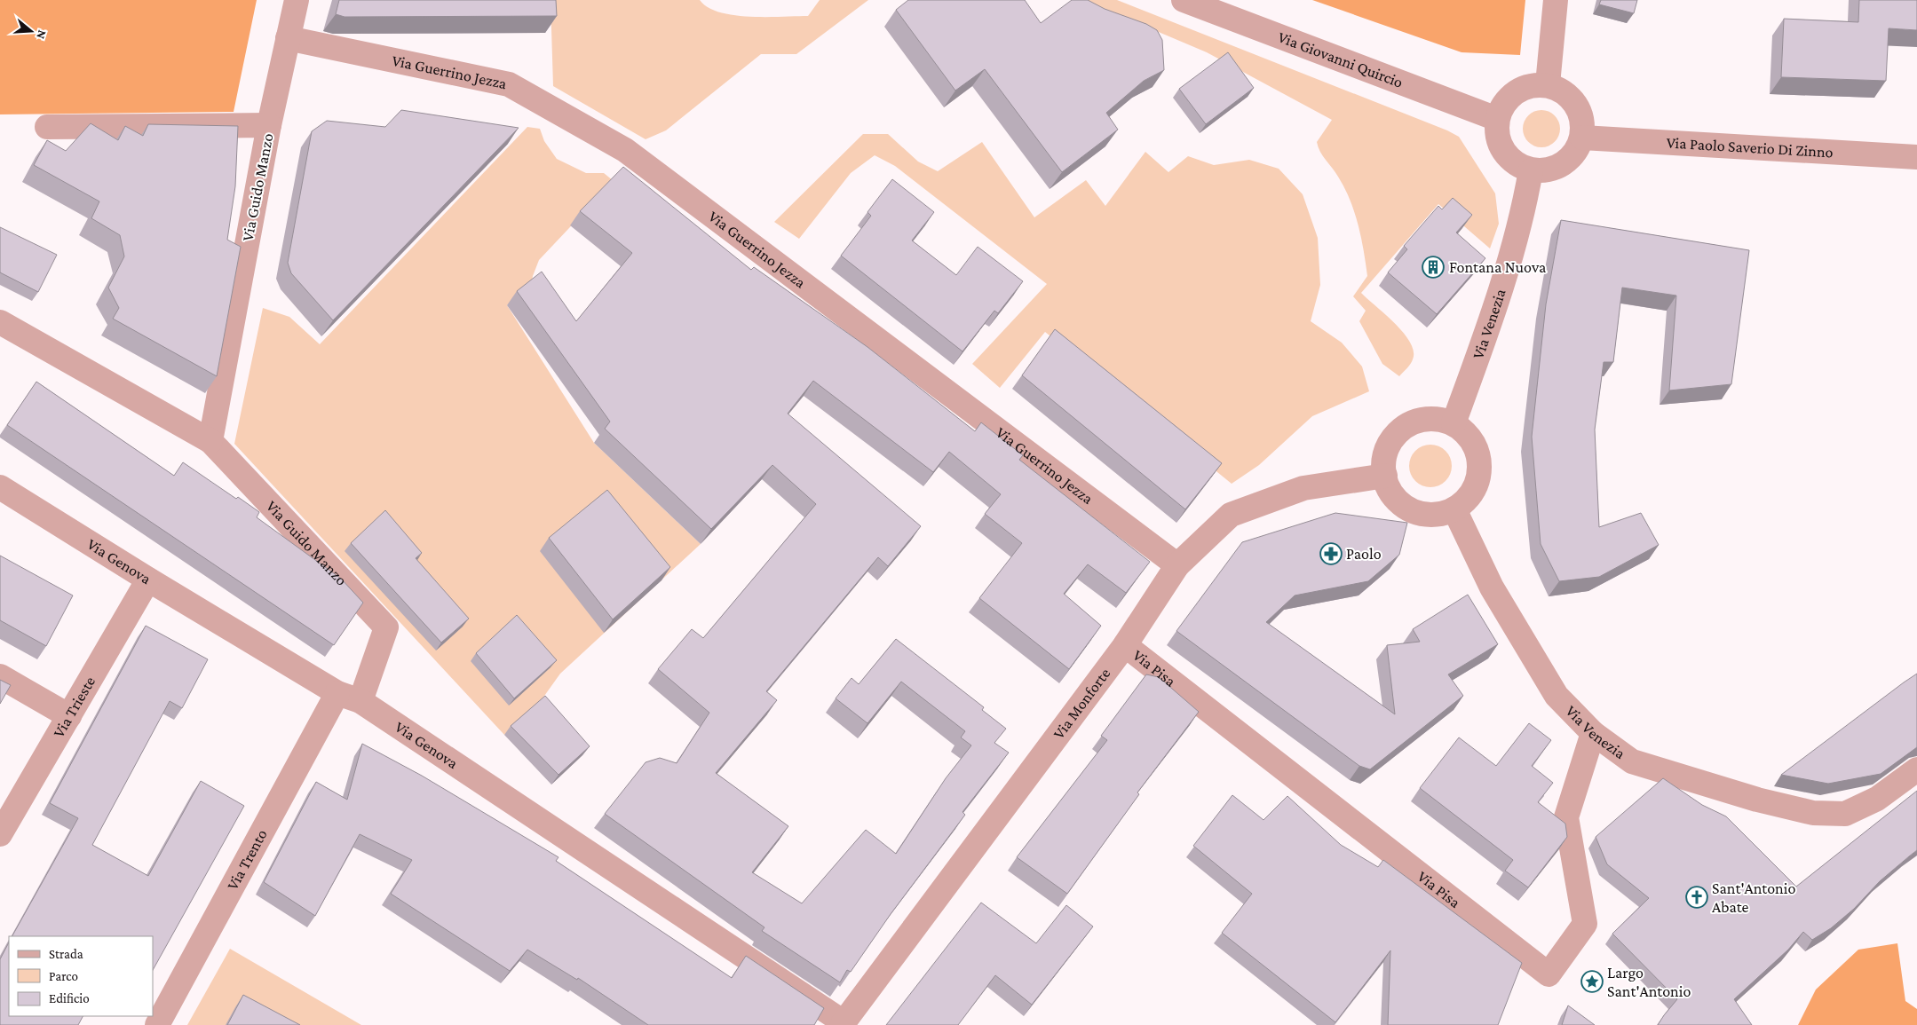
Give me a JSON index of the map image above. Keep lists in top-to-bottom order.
{
  "streets": {
    "street": [
      "Via Giovanni Quircio",
      "Via Guerrino Jezza",
      "Via Paolo Saverio Di Zinno",
      "Via Guido Manzo",
      "Via Venezia",
      "Via Genova",
      "Via Pisa",
      "Via Monforte",
      "Via Trieste",
      "Via Trento"
    ]
  },
  "crossings": [
    ["Via Giovanni Quircio", "Via Paolo Saverio Di Zinno"],
    ["Via Giovanni Quircio", "Via Venezia"],
    ["Via Guerrino Jezza", "Via Monforte"],
    ["Via Paolo Saverio Di Zinno", "Via Venezia"],
    ["Via Guido Manzo", "Via Genova"],
    ["Via Venezia", "Via Pisa"],
    ["Via Venezia", "Via Monforte"],
    ["Via Genova", "Via Monforte"],
    ["Via Genova", "Via Trieste"],
    ["Via Genova", "Via Trento"],
    ["Via Pisa", "Via Monforte"]
  ],
  "places": {
    "building": ["Fontana Nuova"],
    "pharmacy": ["Paolo"],
    "church": ["Sant'Antonio Abate"],
    "place": ["Largo Sant'Antonio"]
  },
  "legend": ["Strada", "Parco", "Edificio"],
  "north": "right"
}
